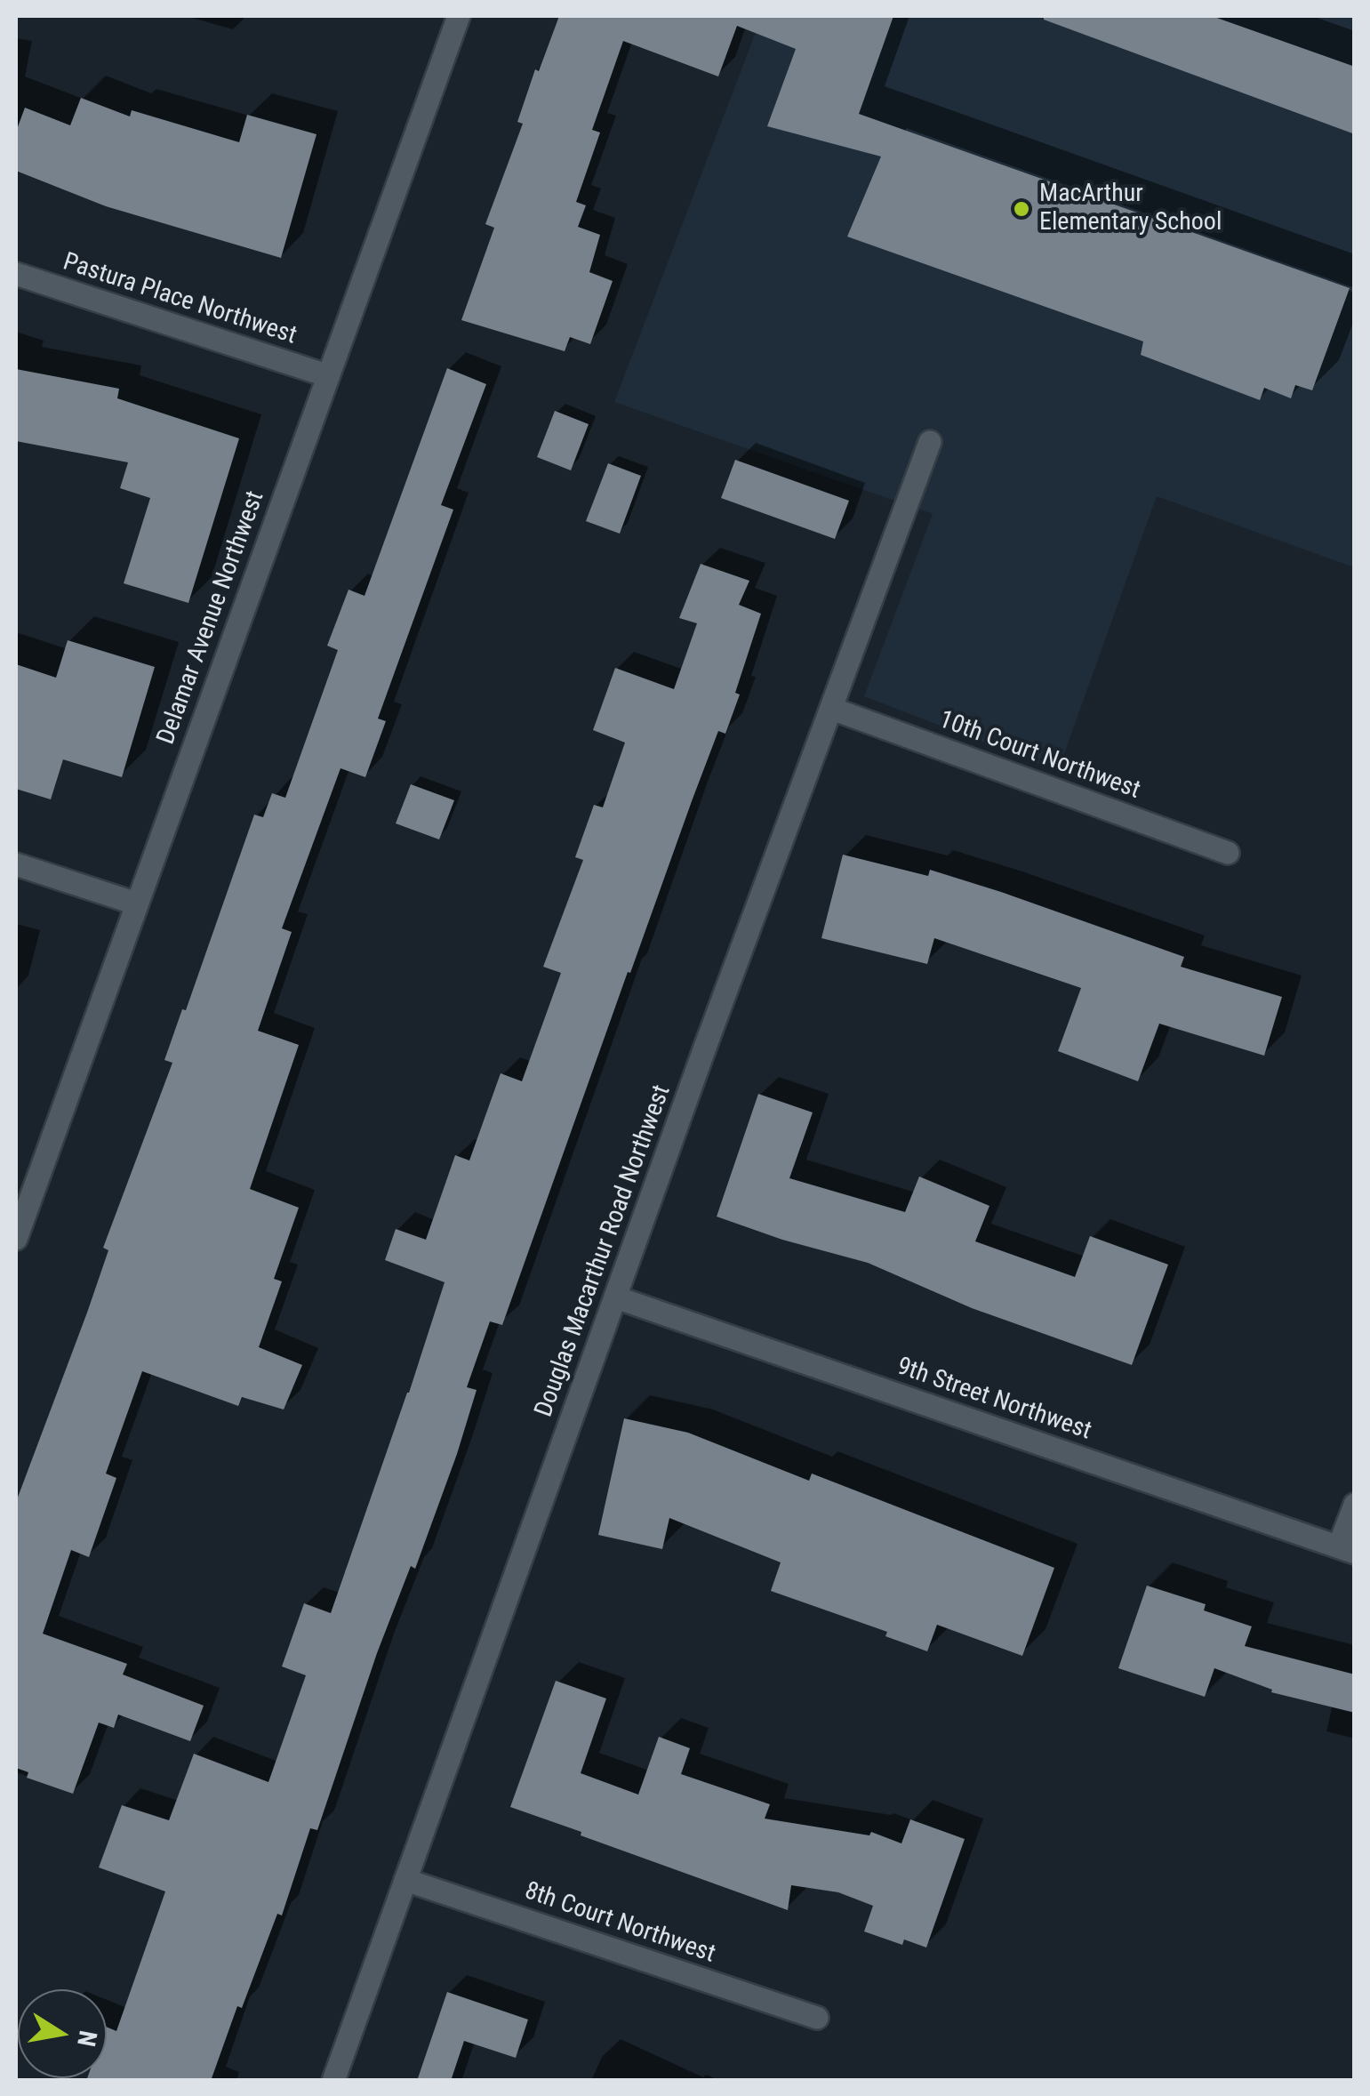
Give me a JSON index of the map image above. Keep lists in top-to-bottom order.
{
  "streets": {
    "street": [
      "Pastura Place Northwest",
      "Delamar Avenue Northwest",
      "10th Court Northwest",
      "Douglas Macarthur Road Northwest",
      "9th Street Northwest",
      "8th Court Northwest"
    ]
  },
  "crossings": [
    ["Pastura Place Northwest", "Delamar Avenue Northwest"],
    ["10th Court Northwest", "Douglas Macarthur Road Northwest"],
    ["Douglas Macarthur Road Northwest", "9th Street Northwest"],
    ["Douglas Macarthur Road Northwest", "8th Court Northwest"]
  ],
  "places": ["MacArthur Elementary School"],
  "north": "right"
}
